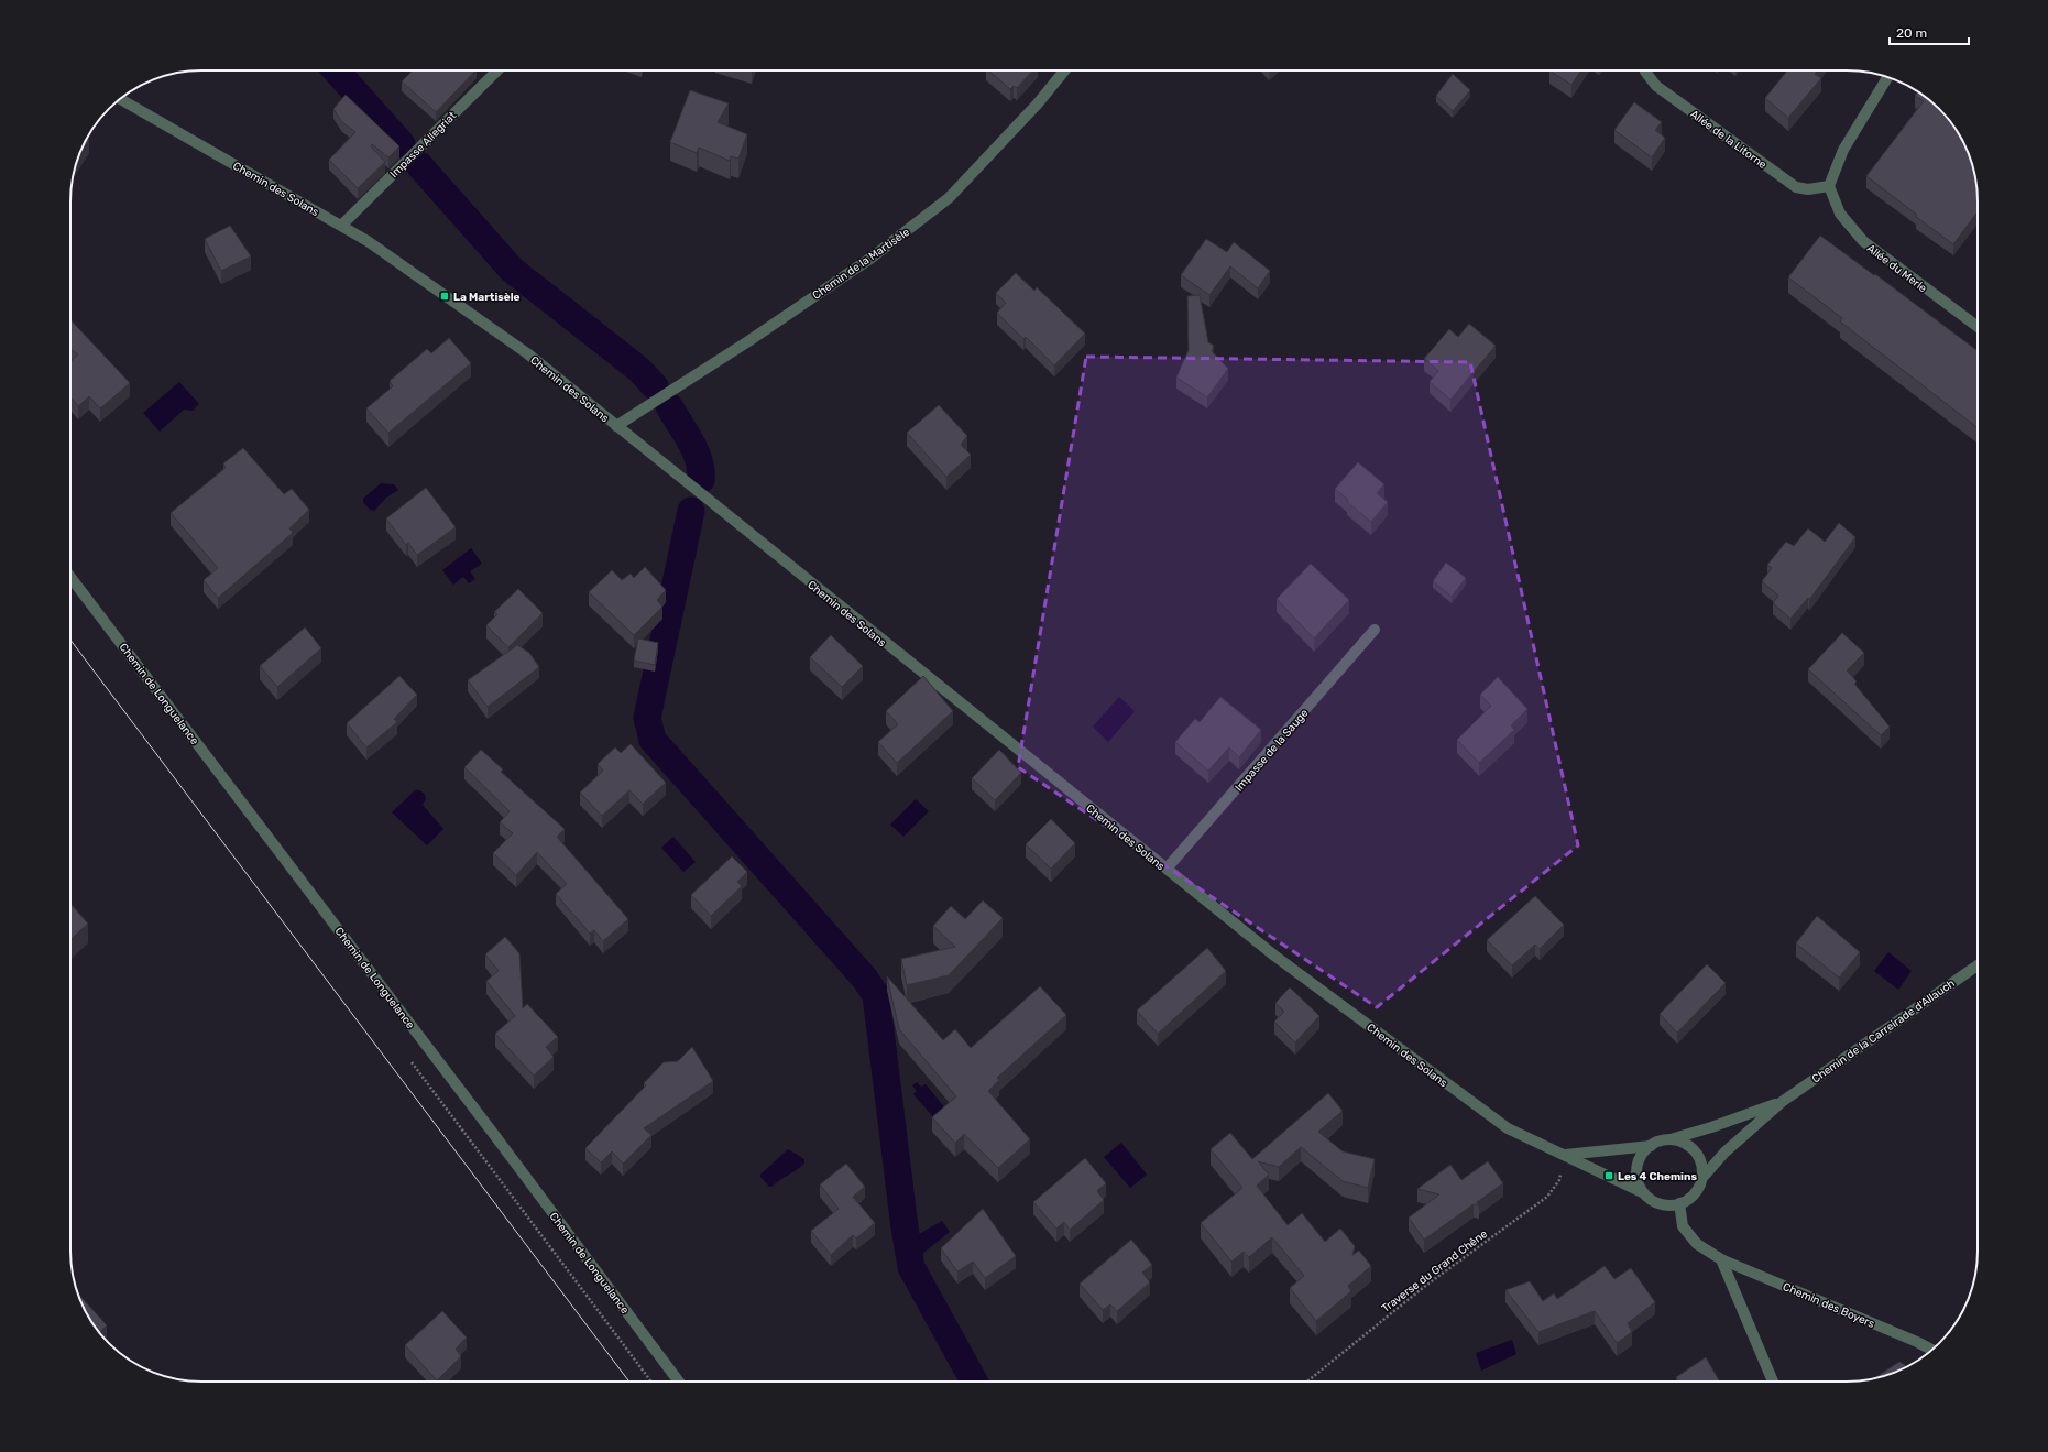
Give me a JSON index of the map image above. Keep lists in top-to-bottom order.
{
  "streets": {
    "street": [
      "Allée de la Litorne",
      "Impasse Allegriat",
      "Chemin des Solans",
      "Chemin de la Martisèle",
      "Allée du Merle",
      "Chemin de Longuelance",
      "Impasse de la Sauge",
      "Chemin de la Carreirade d'Allauch",
      "Chemin des Boyers"
    ],
    "path": ["Traverse du Grand Chêne"]
  },
  "crossings": [
    ["Allée de la Litorne", "Allée du Merle"],
    ["Impasse Allegriat", "Chemin des Solans"],
    ["Chemin des Solans", "Chemin de la Martisèle"],
    ["Chemin des Solans", "Impasse de la Sauge"],
    ["Chemin des Solans", "Chemin de la Carreirade d'Allauch"],
    ["Chemin des Solans", "Traverse du Grand Chêne"]
  ],
  "places": {
    "transit": ["La Martisèle", "Les 4 Chemins"]
  },
  "scale_bar": "20 m"
}
